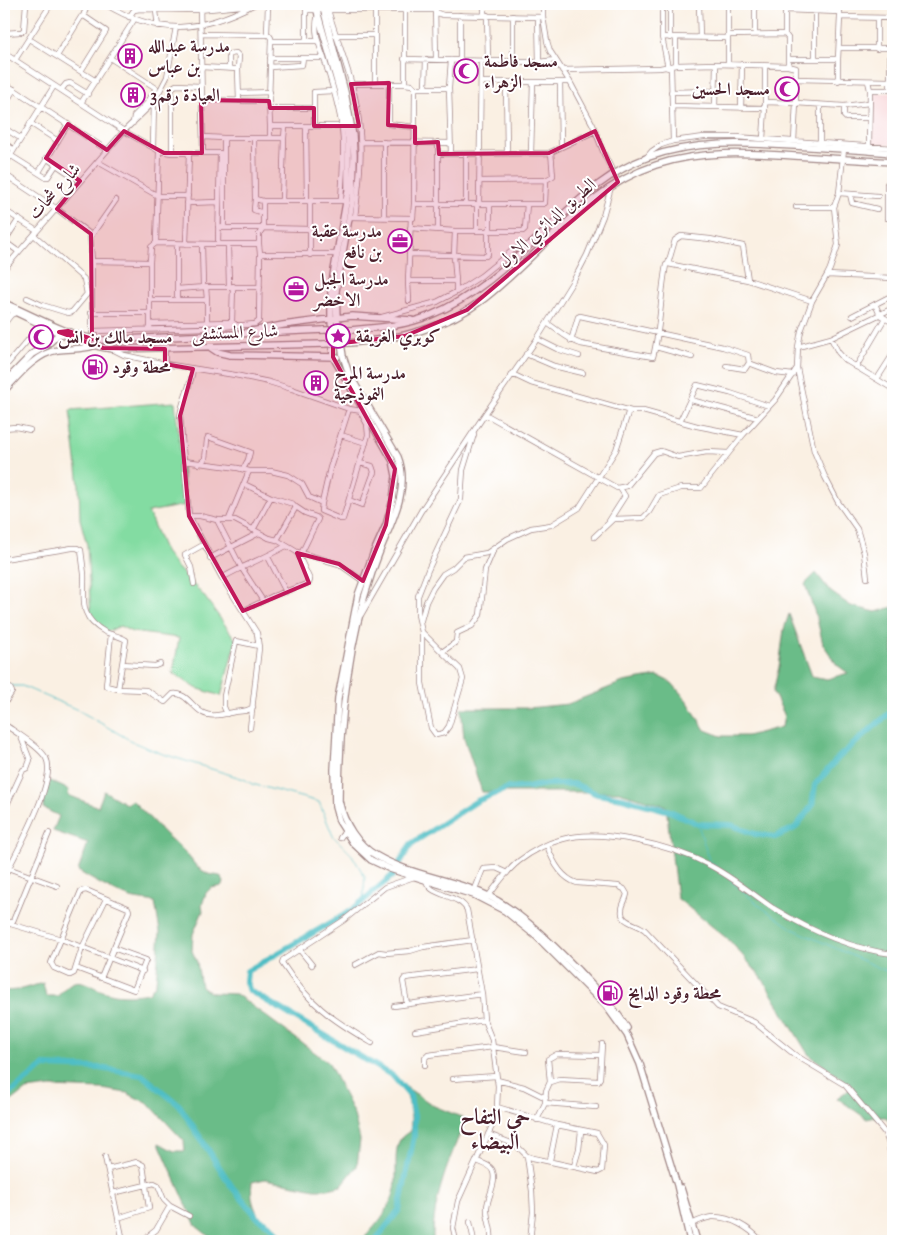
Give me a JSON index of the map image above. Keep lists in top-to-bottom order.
{
  "streets": {
    "main road": ["الطريق الدائري الاول", "شارع المستشفى"],
    "street": ["شارع شحات"]
  },
  "crossings": [
    ["الطريق الدائري الاول", "شارع المستشفى"]
  ],
  "districts": ["حي التفاح البيضاء"],
  "places": {
    "building": ["مدرسة عبدالله بن عباس", "3العيادة رقم", "مدرسة المرح النموذجية"],
    "mosque": ["مسجد فاطمة الزهراء", "مسجد الحسين", "مسجد مالك بن انس"],
    "office": ["مدرسة عقبة بن نافع", "مدرسة الجبل الاخضر"],
    "place": ["كوبري الغريقة"],
    "fuel station": ["محطة وقود", "محطة وقود الدايخ"]
  }
}
